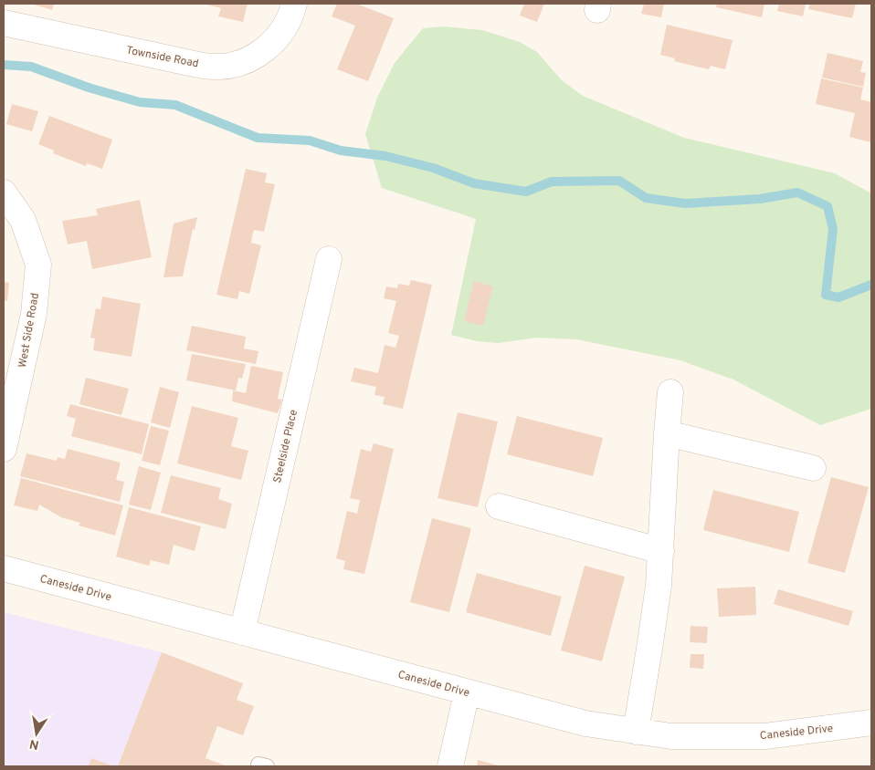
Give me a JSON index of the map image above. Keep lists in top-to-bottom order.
{
  "streets": {
    "street": [
      "Townside Road",
      "West Side Road",
      "Steelside Place",
      "Caneside Drive"
    ]
  },
  "crossings": [
    ["Steelside Place", "Caneside Drive"]
  ],
  "north": "bottom"
}
